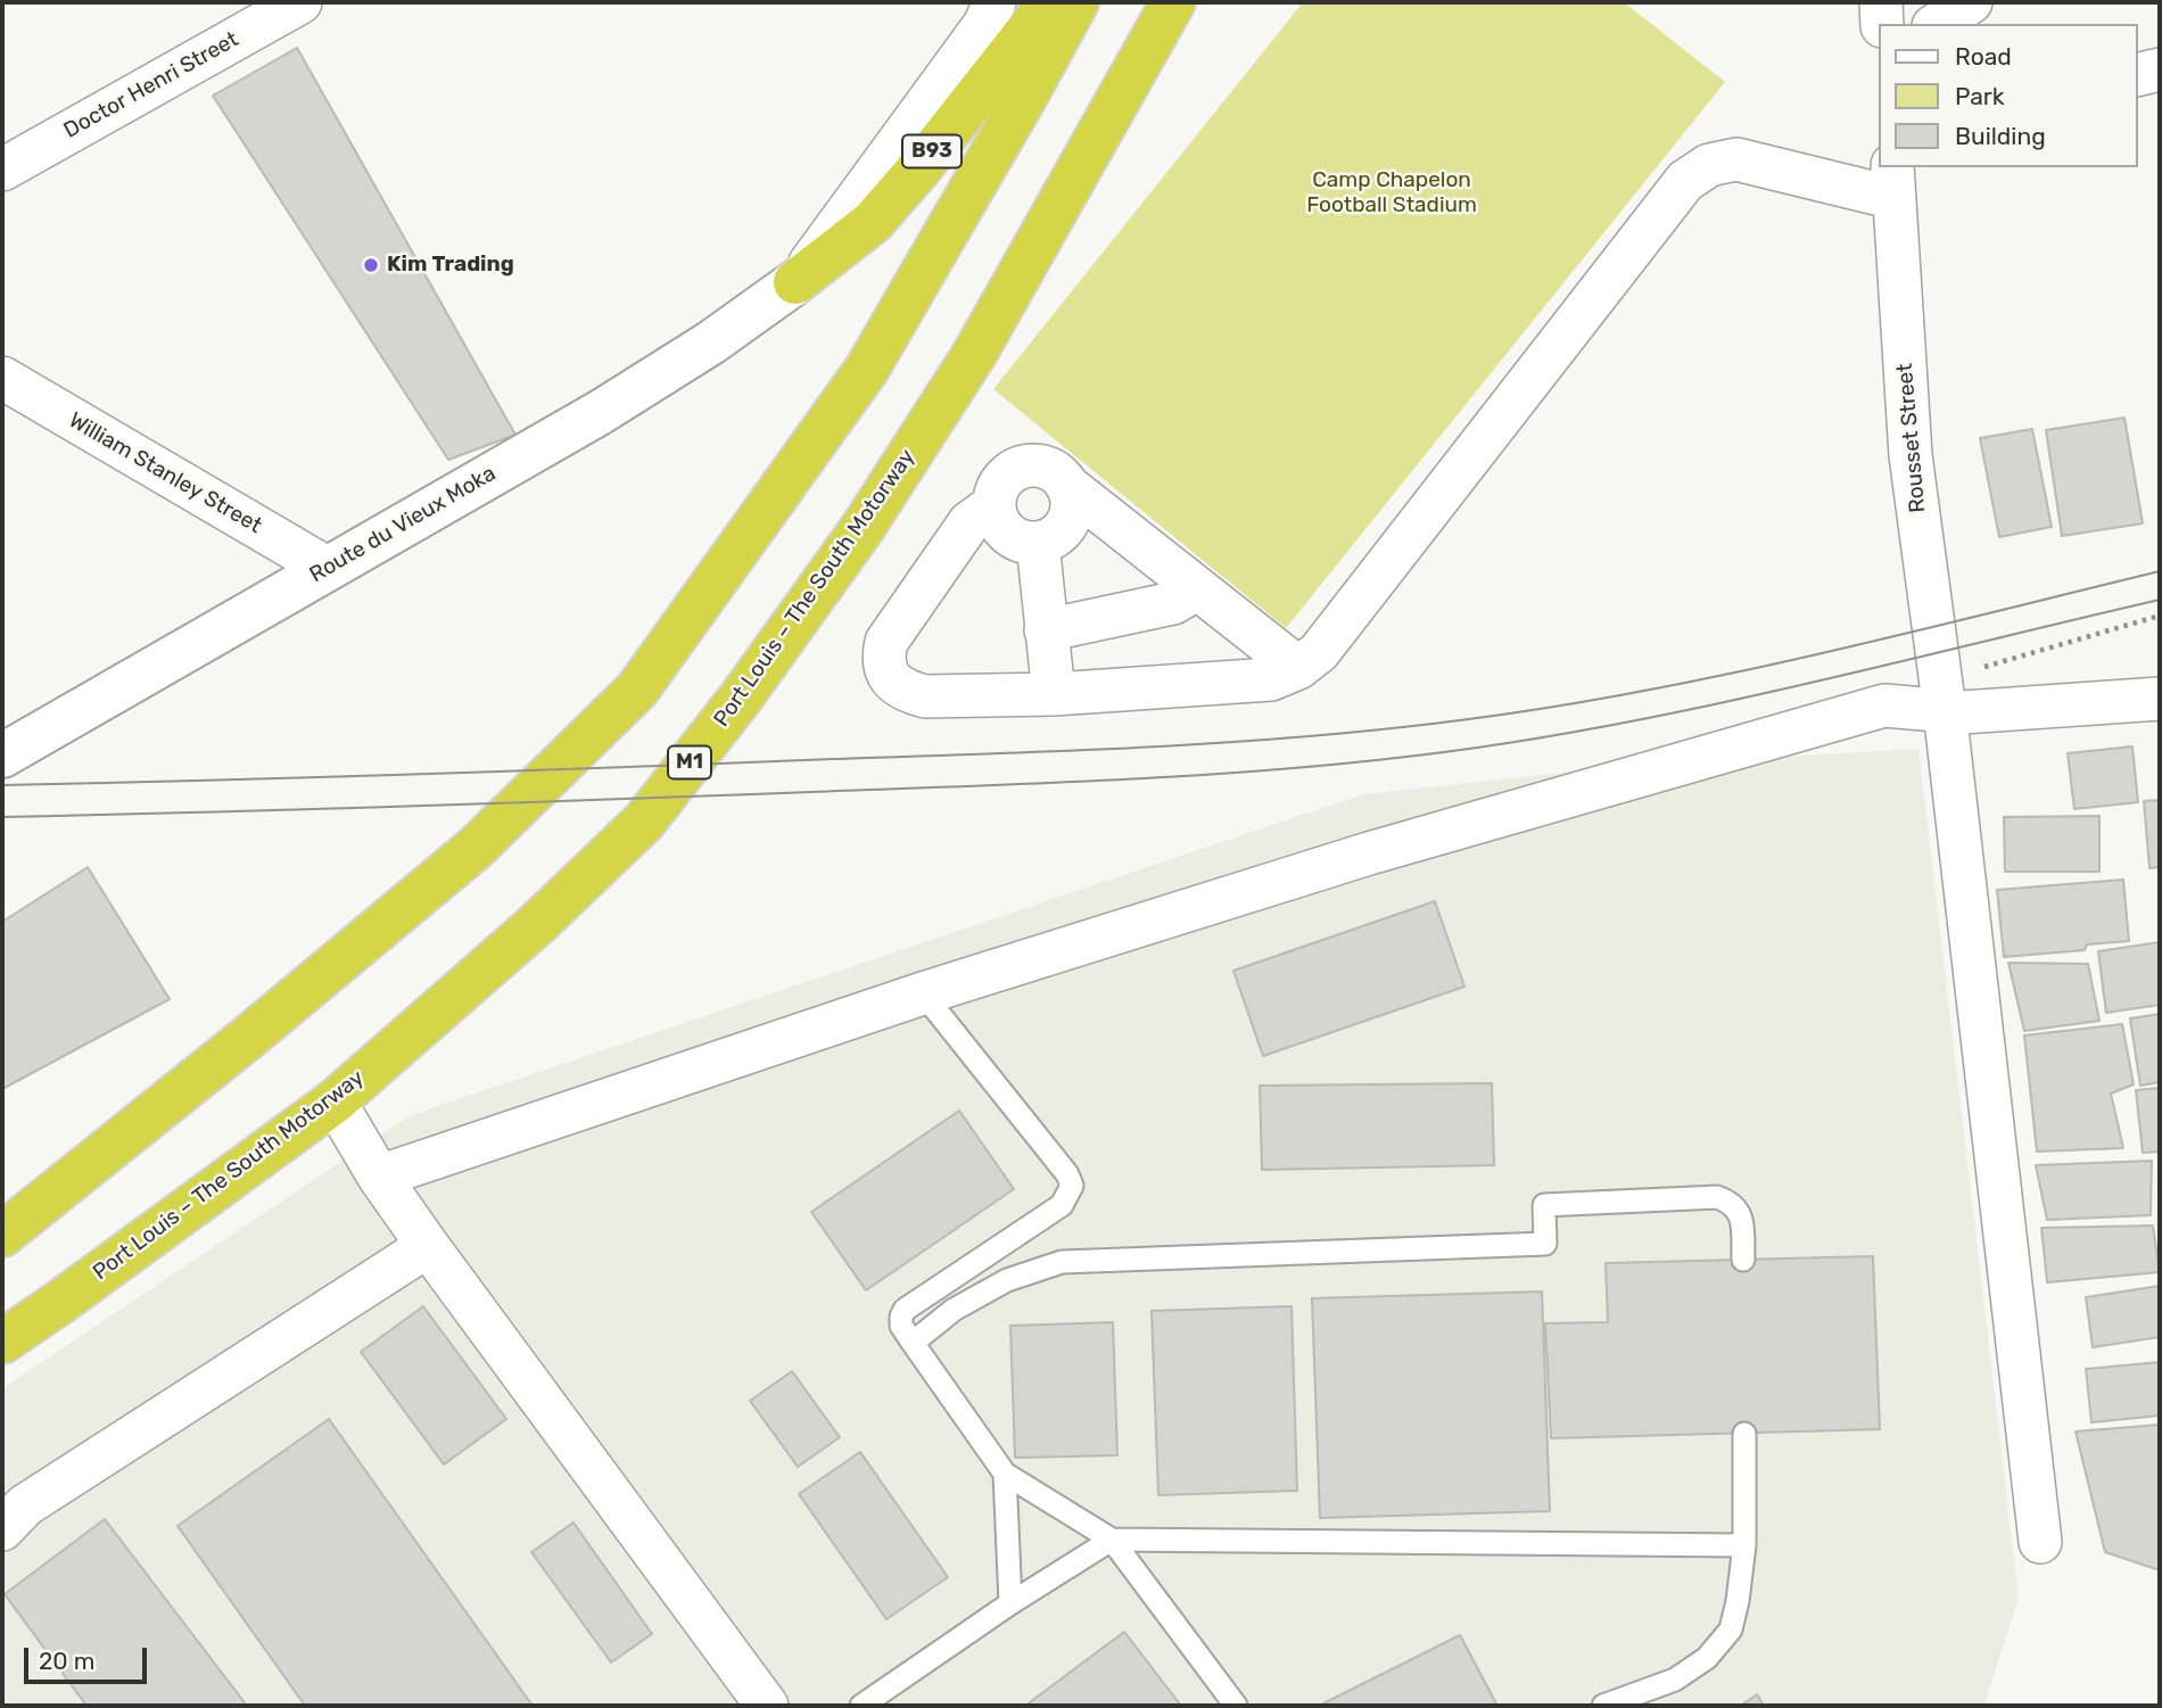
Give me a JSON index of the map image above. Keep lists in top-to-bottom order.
{
  "streets": {
    "highway": ["B93", "Port Louis – The South Motorway", "M1"],
    "main road": ["Route du Vieux Moka"],
    "street": ["Doctor Henri Street", "Rousset Street", "William Stanley Street"]
  },
  "crossings": [
    ["B93", "Route du Vieux Moka"],
    ["William Stanley Street", "Route du Vieux Moka"]
  ],
  "parks": ["Camp Chapelon Football Stadium"],
  "places": ["Kim Trading"],
  "legend": ["Road", "Park", "Building"],
  "scale_bar": "20 m"
}
